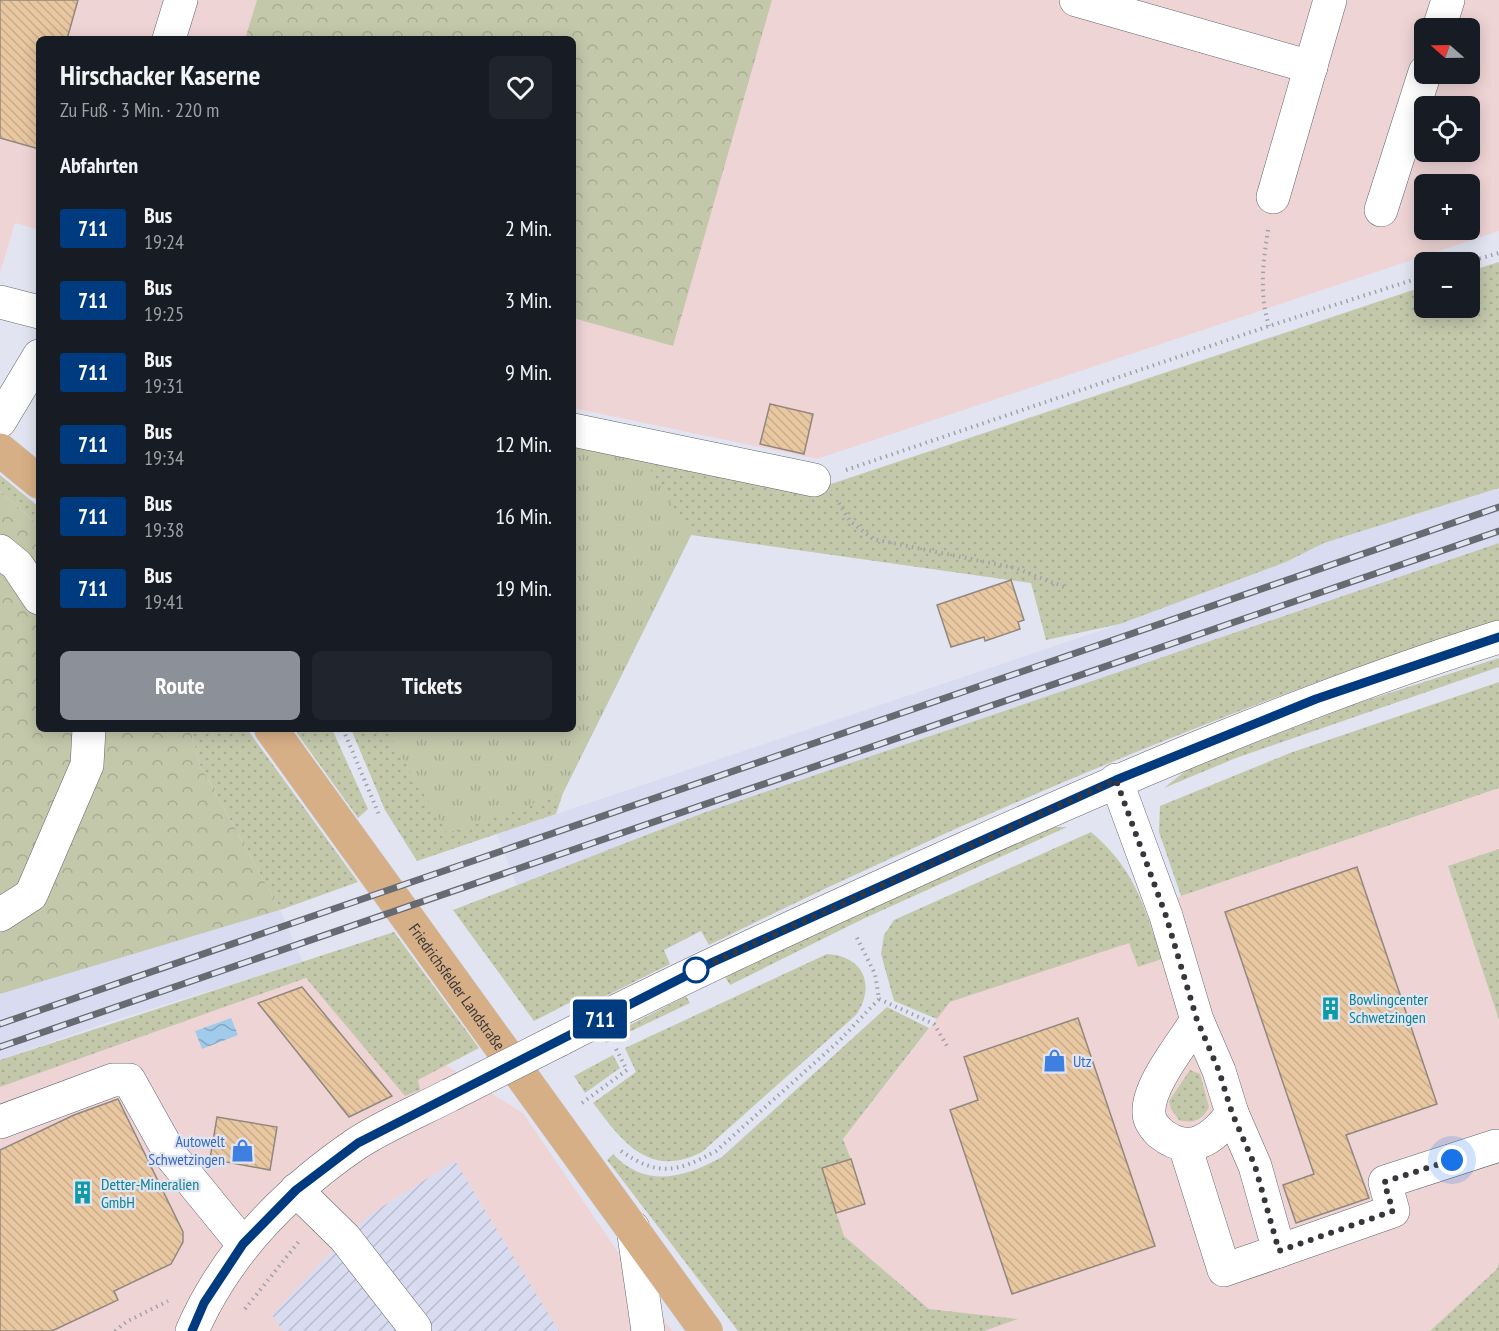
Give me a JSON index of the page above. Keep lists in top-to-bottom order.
{
  "streets": {
    "main road": ["Friedrichsfelder Landstraße"]
  },
  "places": {
    "building": ["Bowlingcenter Schwetzingen", "Detter-Mineralien GmbH"],
    "shop": ["Utz", "Autowelt Schwetzingen"]
  },
  "lines": ["bus line 711"],
  "north": "left",
  "page": {
    "on_map": "711",
    "map_buttons": ["+", "−"],
    "heading": [
      ["Hirschacker Kaserne", "Zu Fuß · 3 Min. · 220 m"],
      "Abfahrten"
    ],
    "list": [
      {
        "mark": "711",
        "name": "Bus",
        "note": "19:24",
        "value": "2 Min."
      },
      {
        "mark": "711",
        "name": "Bus",
        "note": "19:25",
        "value": "3 Min."
      },
      {
        "mark": "711",
        "name": "Bus",
        "note": "19:31",
        "value": "9 Min."
      },
      {
        "mark": "711",
        "name": "Bus",
        "note": "19:34",
        "value": "12 Min."
      },
      {
        "mark": "711",
        "name": "Bus",
        "note": "19:38",
        "value": "16 Min."
      },
      {
        "mark": "711",
        "name": "Bus",
        "note": "19:41",
        "value": "19 Min."
      }
    ],
    "buttons": ["Route", "Tickets"]
  }
}
